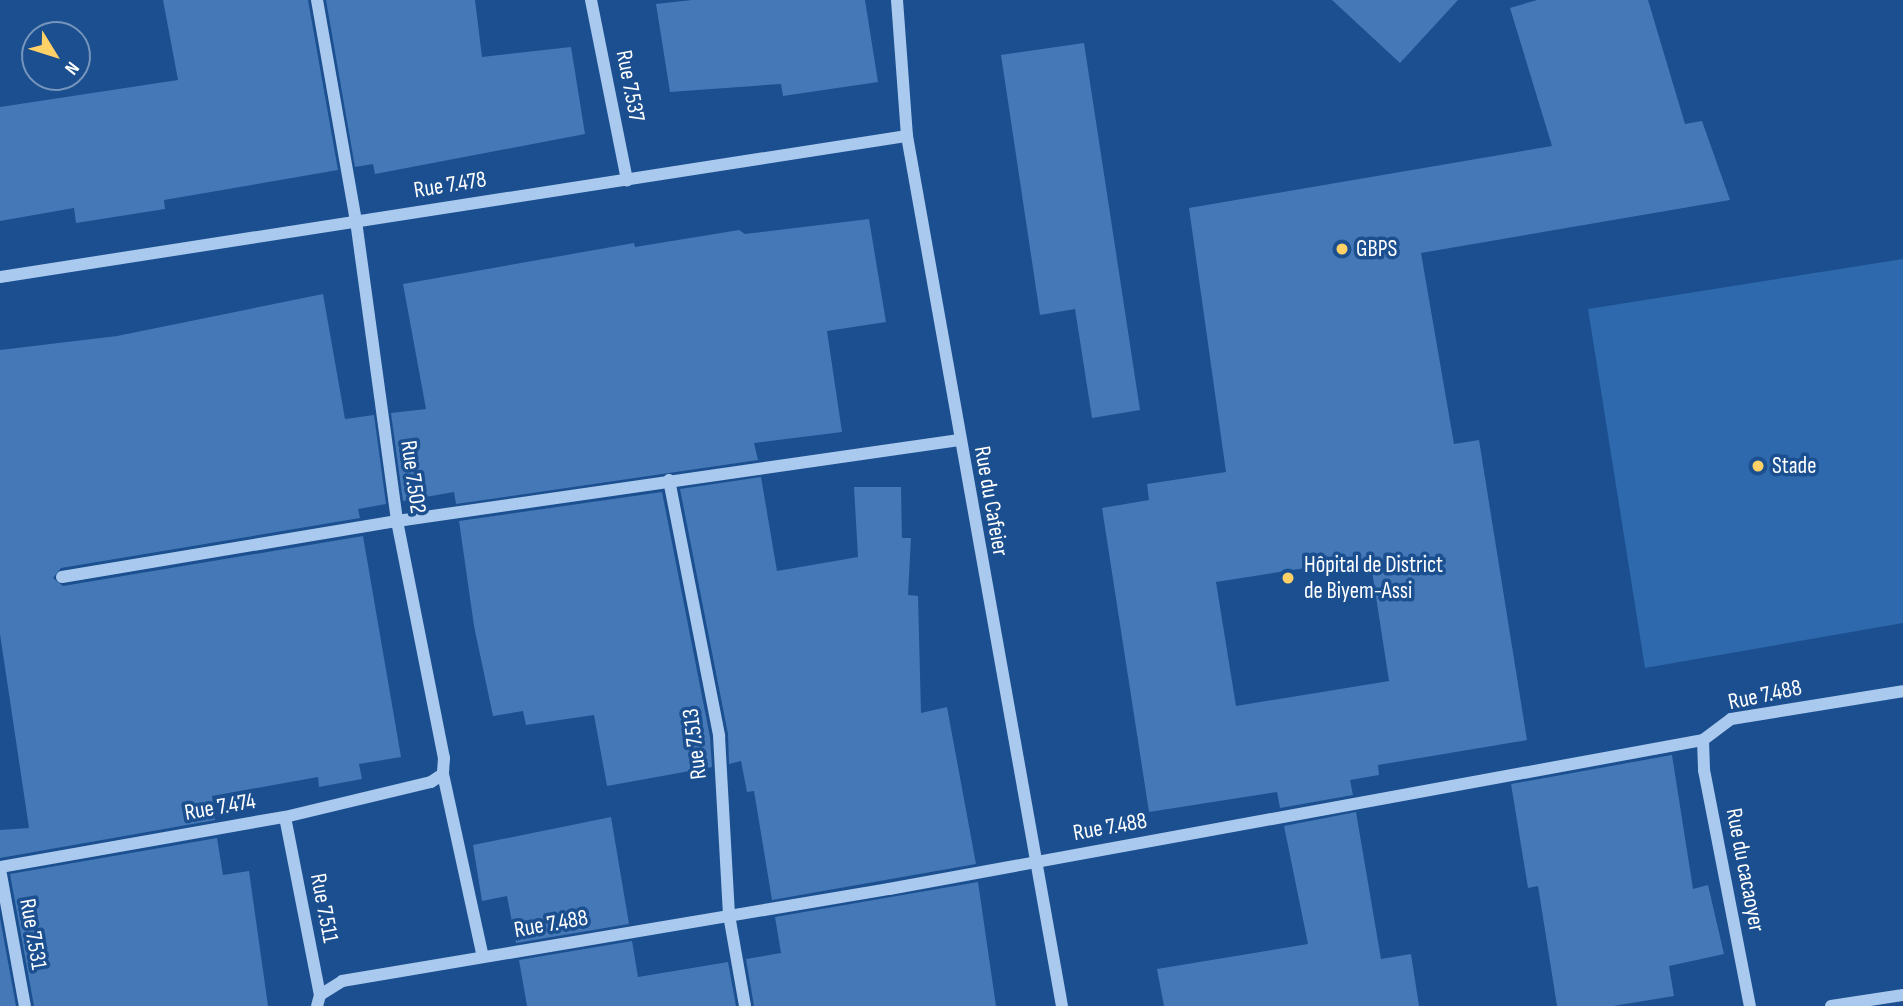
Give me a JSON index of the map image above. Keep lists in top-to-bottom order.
{
  "streets": {
    "street": [
      "Rue 7.537",
      "Rue 7.478",
      "Rue 7.502",
      "Rue du Cafeier",
      "Rue 7.488",
      "Rue 7.513",
      "Rue 7.474",
      "Rue du cacaoyer",
      "Rue 7.511",
      "Rue 7.531"
    ]
  },
  "crossings": [
    ["Rue 7.537", "Rue 7.478"],
    ["Rue 7.478", "Rue 7.502"],
    ["Rue 7.478", "Rue du Cafeier"],
    ["Rue 7.502", "Rue 7.488"],
    ["Rue 7.502", "Rue 7.474"],
    ["Rue du Cafeier", "Rue 7.488"],
    ["Rue 7.488", "Rue 7.513"],
    ["Rue 7.488", "Rue du cacaoyer"],
    ["Rue 7.488", "Rue 7.511"],
    ["Rue 7.474", "Rue 7.511"],
    ["Rue 7.474", "Rue 7.531"]
  ],
  "places": ["GBPS", "Stade", "Hôpital de District de Biyem-Assi"],
  "north": "bottom right"
}
